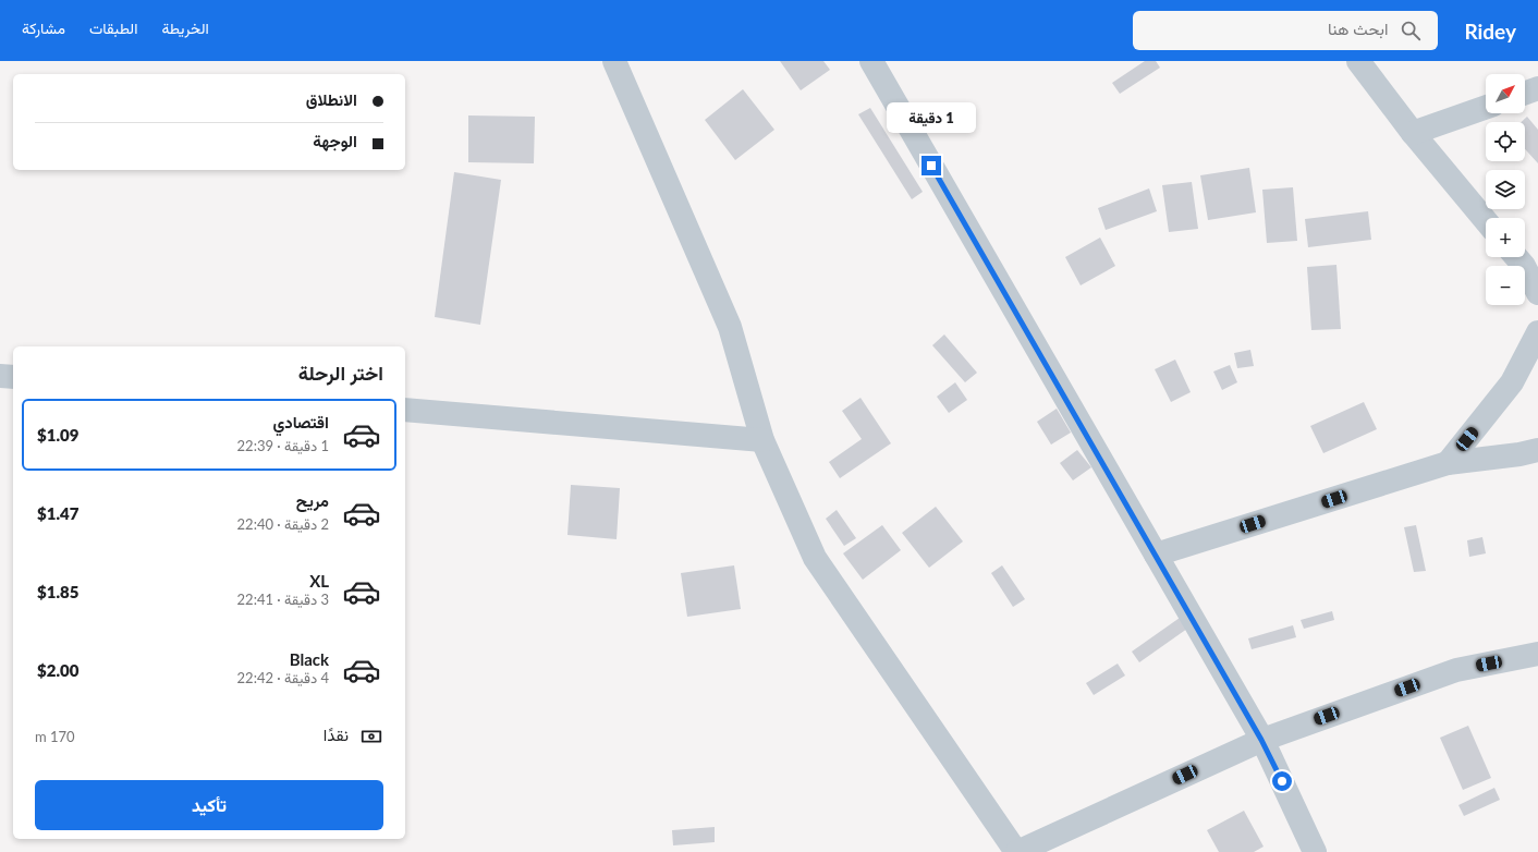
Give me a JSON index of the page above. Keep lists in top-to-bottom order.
{
  "north": "top right",
  "page": {
    "header": "Ridey",
    "search": "ابحث هنا",
    "nav": ["الخريطة", "الطبقات", "مشاركة"],
    "map_buttons": ["+", "−"],
    "banner": ["الانطلاق", "الوجهة"],
    "bubble": "1 دقيقة",
    "heading": "اختر الرحلة",
    "list": [
      {
        "name": "اقتصادي",
        "note": "1 دقيقة · 22:39",
        "value": "$1.09"
      },
      {
        "name": "مريح",
        "note": "2 دقيقة · 22:40",
        "value": "$1.47"
      },
      {
        "name": "XL",
        "note": "3 دقيقة · 22:41",
        "value": "$1.85"
      },
      {
        "name": "Black",
        "note": "4 دقيقة · 22:42",
        "value": "$2.00"
      }
    ],
    "pay": ["نقدًا", "170 m"],
    "buttons": "تأكيد"
  }
}
